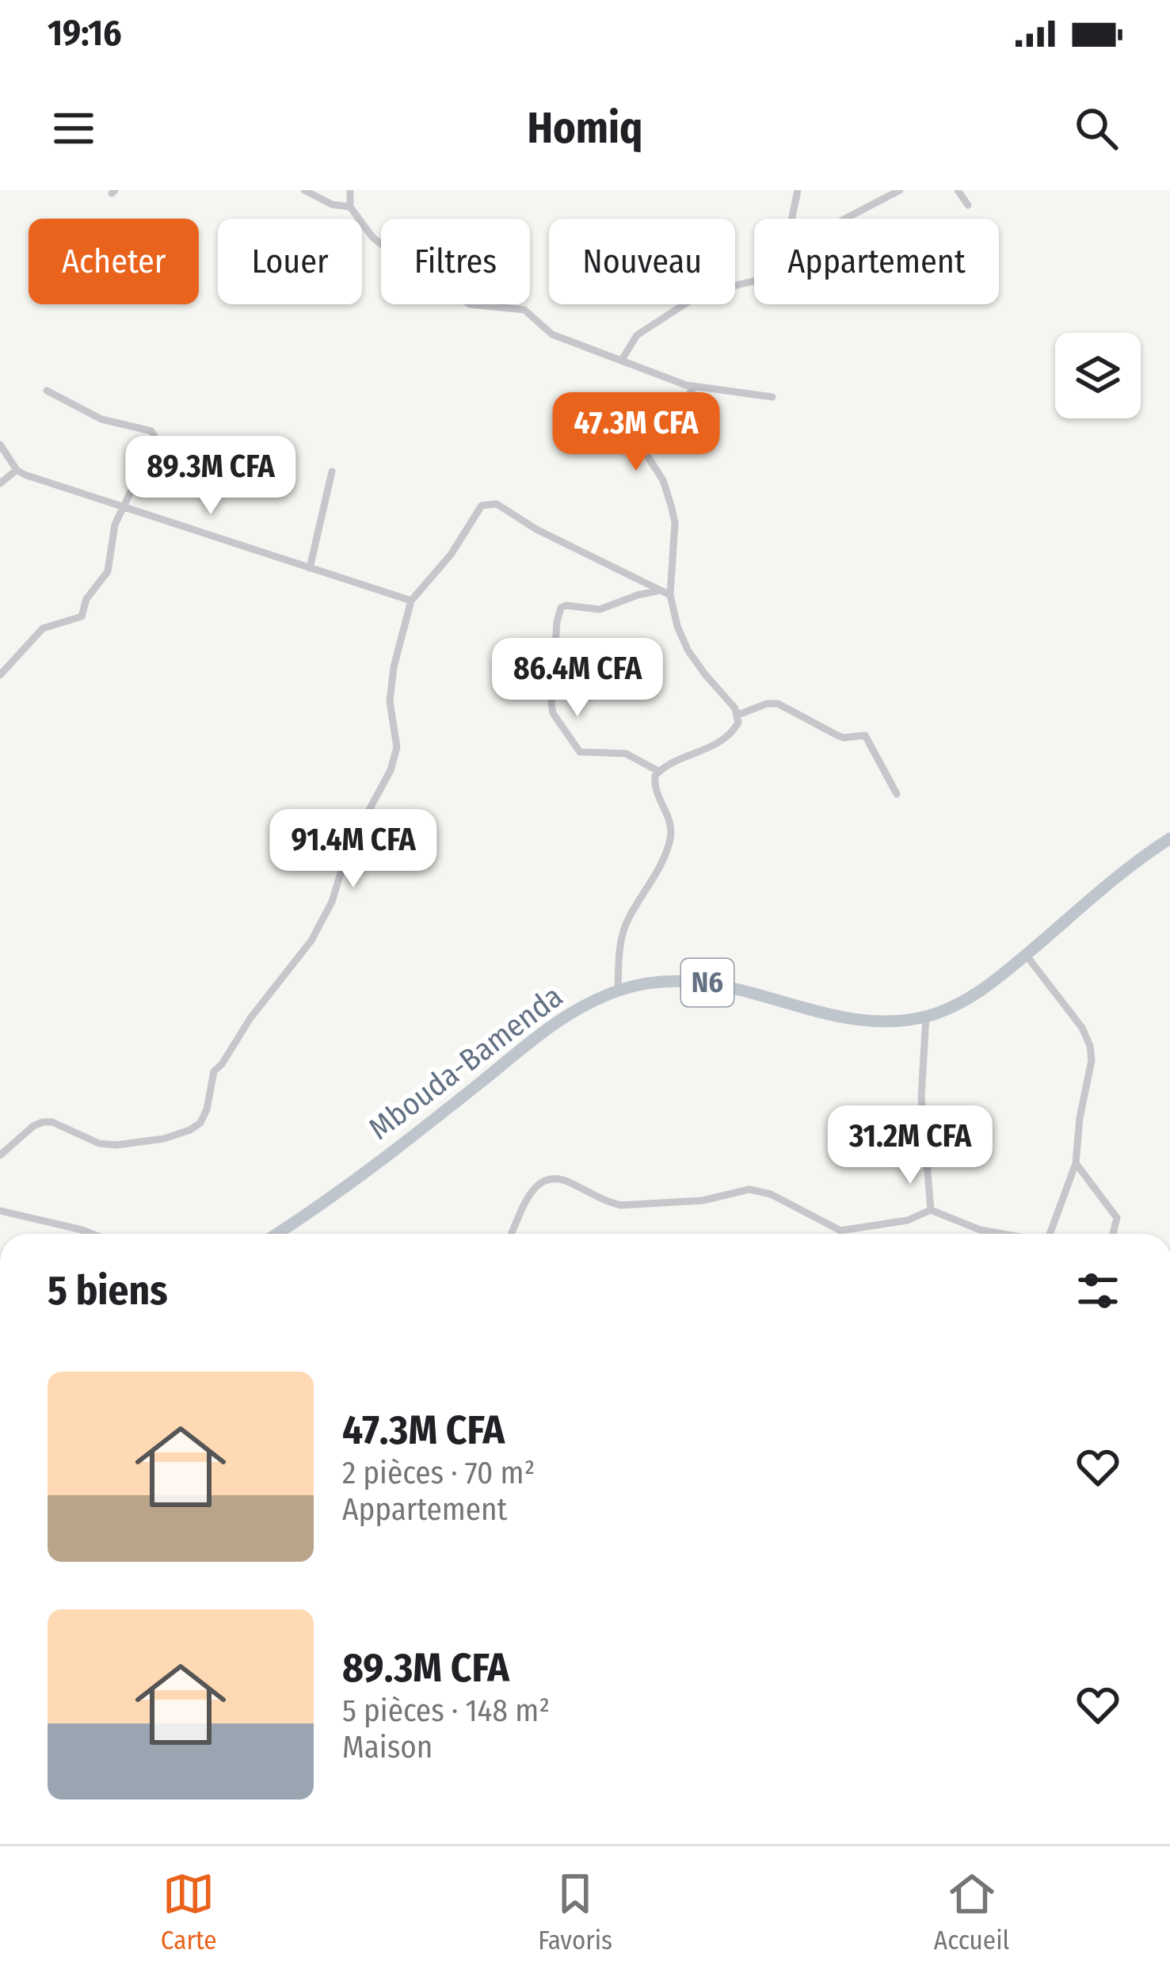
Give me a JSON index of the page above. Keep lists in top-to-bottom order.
{
  "streets": {
    "highway": ["N6", "Mbouda-Bamenda"]
  },
  "page": {
    "status": "19:16",
    "header": "Homiq",
    "chip": [
      "Acheter",
      "Louer",
      "Filtres",
      "Nouveau",
      "Appartement"
    ],
    "price": [
      "47.3M CFA",
      "89.3M CFA",
      "86.4M CFA",
      "91.4M CFA",
      "31.2M CFA"
    ],
    "heading": "5 biens",
    "list": [
      {
        "name": "47.3M CFA",
        "note": "2 pièces · 70 m² · Appartement"
      },
      {
        "name": "89.3M CFA",
        "note": "5 pièces · 148 m² · Maison"
      }
    ],
    "tabs": ["Carte", "Favoris", "Accueil"]
  }
}
